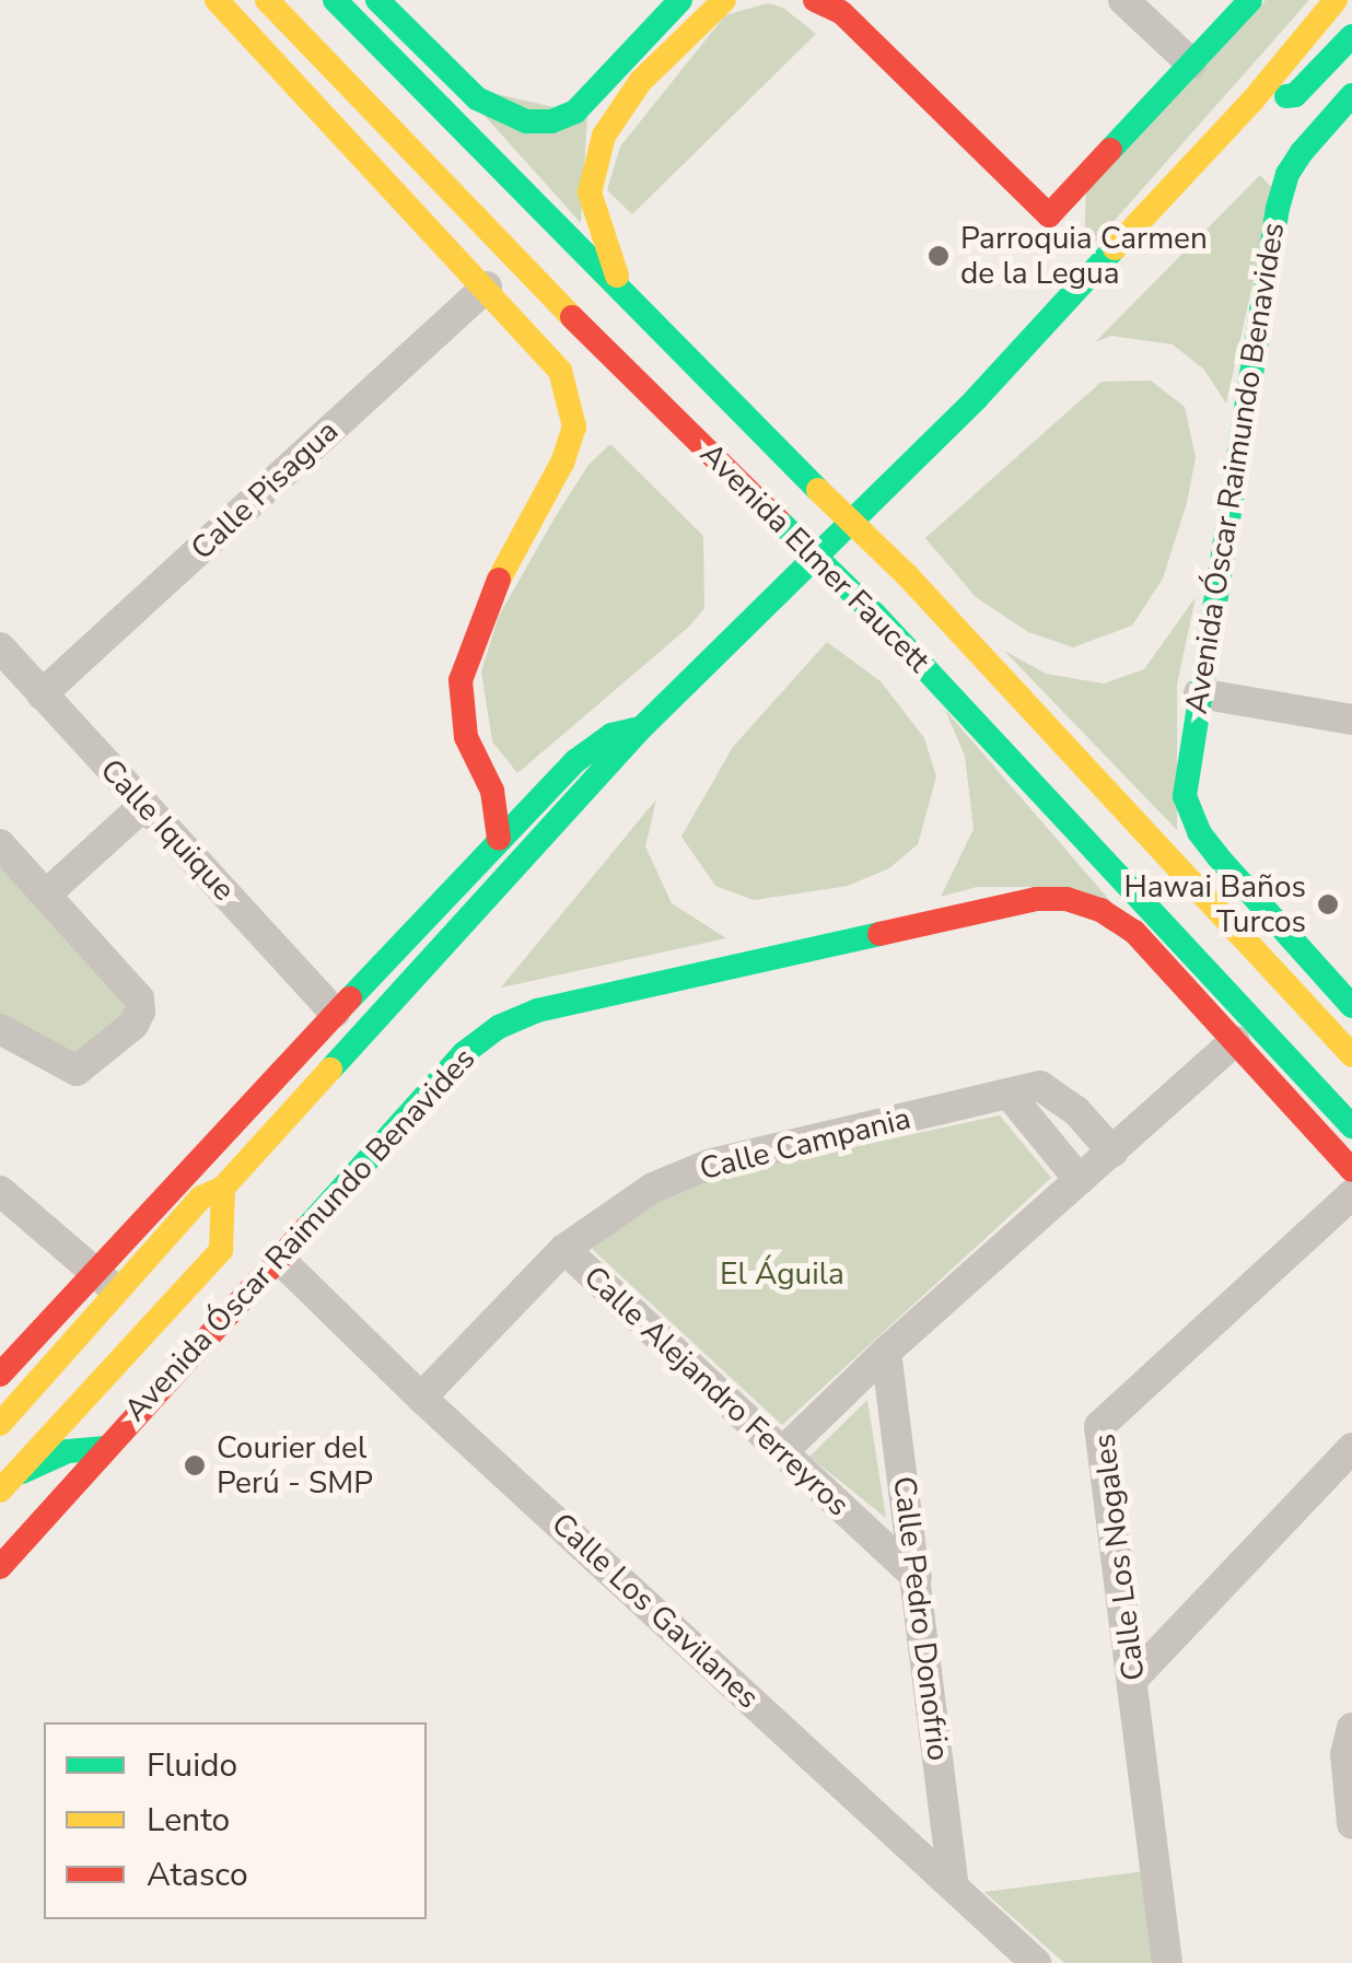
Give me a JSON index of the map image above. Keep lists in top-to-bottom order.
{
  "streets": {
    "main road": ["Avenida Óscar Raimundo Benavides", "Avenida Elmer Faucett"],
    "street": [
      "Calle Pisagua",
      "Calle Iquique",
      "Calle Campania",
      "Calle Alejandro Ferreyros",
      "Calle Los Nogales",
      "Calle Los Gavilanes",
      "Calle Pedro Donofrio"
    ]
  },
  "crossings": [
    ["Avenida Óscar Raimundo Benavides", "Calle Los Gavilanes"],
    ["Calle Pisagua", "Calle Iquique"],
    ["Calle Campania", "Calle Alejandro Ferreyros"],
    ["Calle Campania", "Calle Los Gavilanes"],
    ["Calle Alejandro Ferreyros", "Calle Pedro Donofrio"],
    ["Calle Los Gavilanes", "Calle Pedro Donofrio"]
  ],
  "parks": ["El Águila"],
  "places": ["Parroquia Carmen de la Legua", "Hawai Baños Turcos", "Courier del Perú - SMP"],
  "legend": ["Fluido", "Lento", "Atasco"]
}
